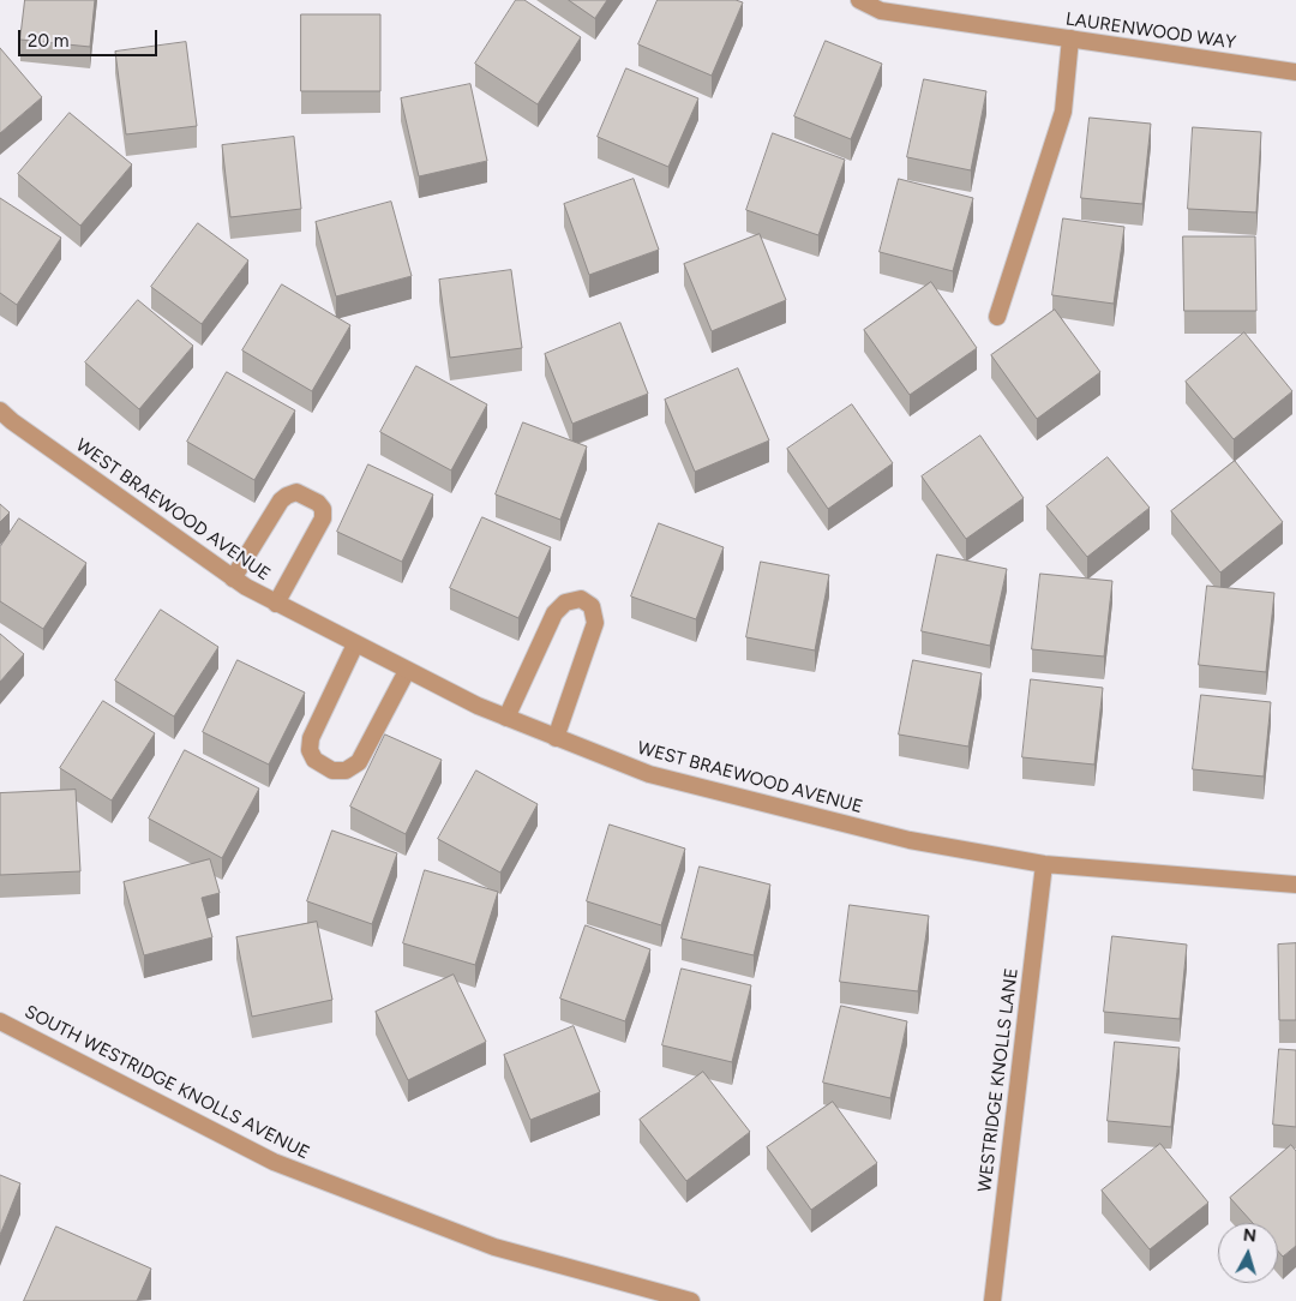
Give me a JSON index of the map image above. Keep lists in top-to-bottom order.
{
  "streets": {
    "street": [
      "LAURENWOOD WAY",
      "WEST BRAEWOOD AVENUE",
      "WESTRIDGE KNOLLS LANE",
      "SOUTH WESTRIDGE KNOLLS AVENUE"
    ]
  },
  "crossings": [
    ["WEST BRAEWOOD AVENUE", "WESTRIDGE KNOLLS LANE"]
  ],
  "scale_bar": "20 m",
  "north": "top"
}
